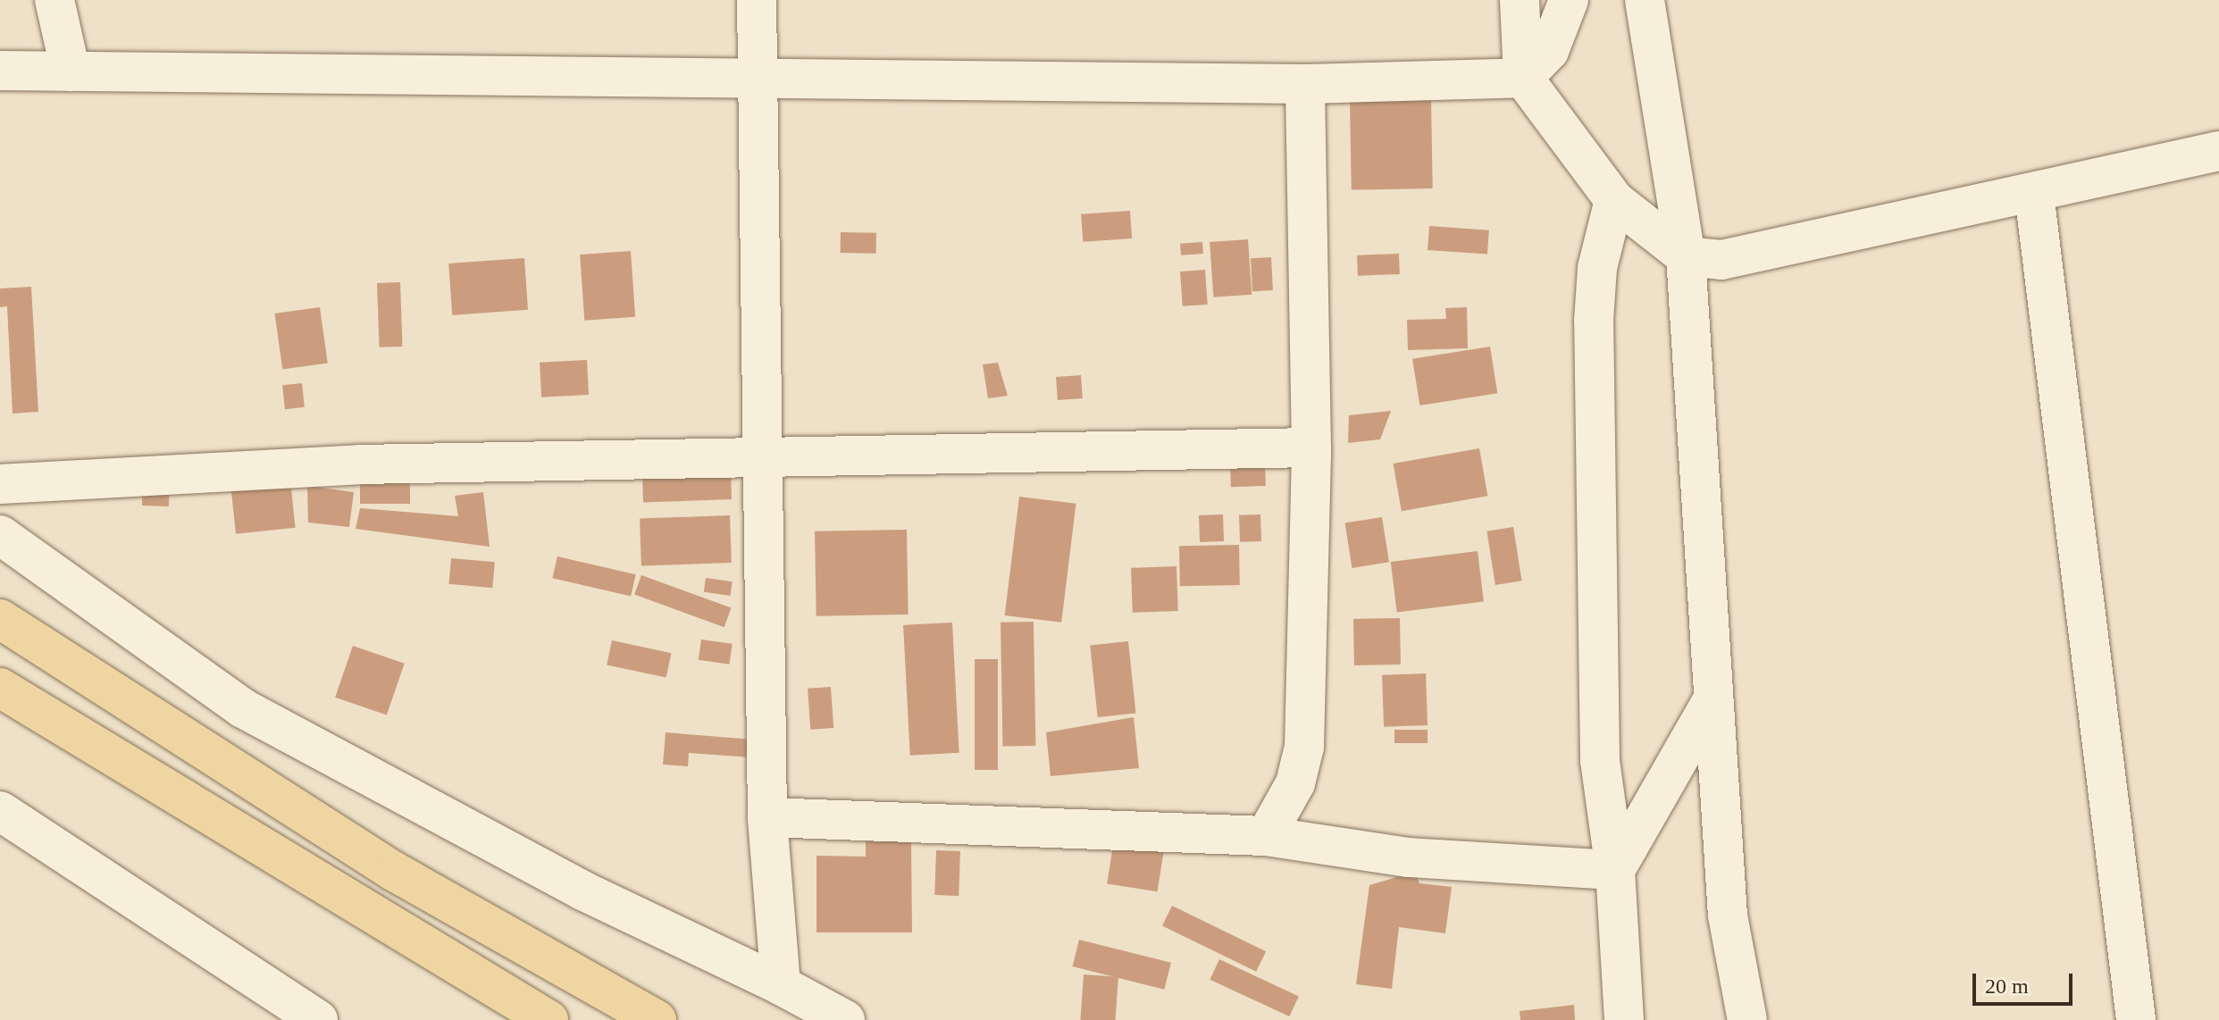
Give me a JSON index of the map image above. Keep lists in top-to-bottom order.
{
  "scale_bar": "20 m"
}
